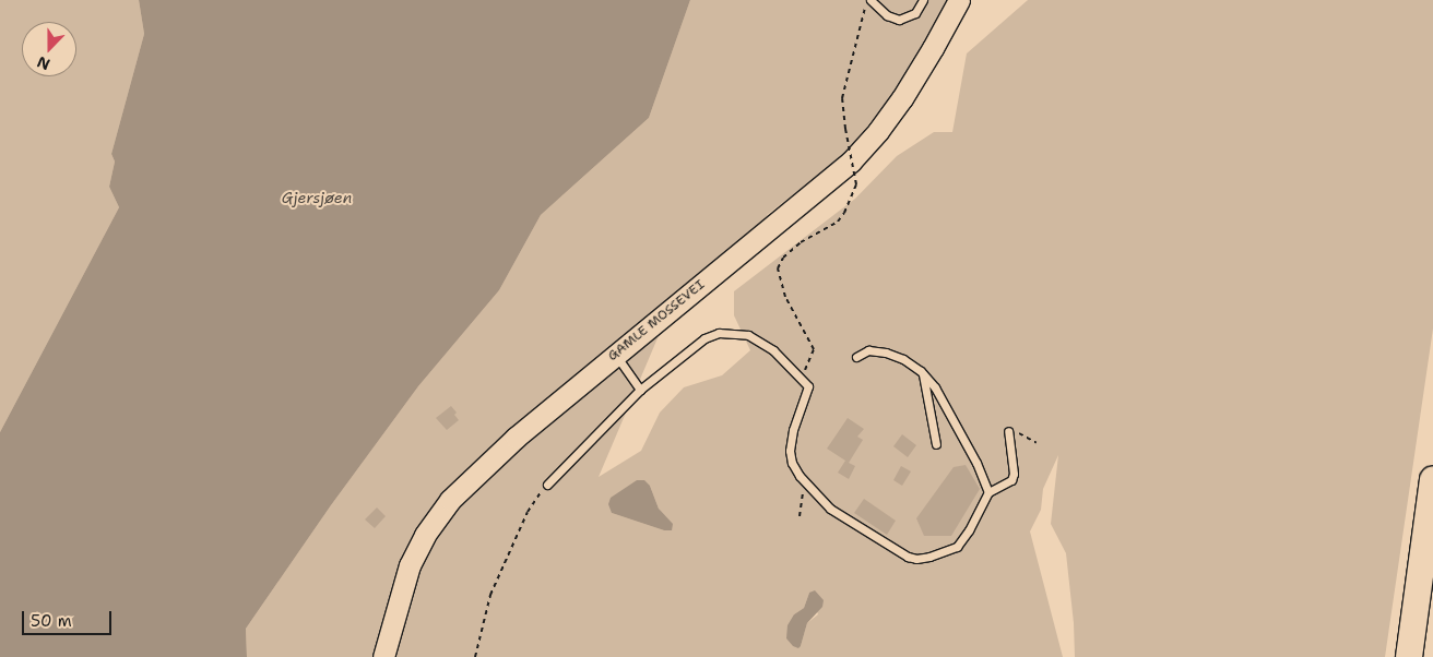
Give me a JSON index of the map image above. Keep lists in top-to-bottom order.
{
  "streets": {
    "main road": ["GAMLE MOSSEVEI"]
  },
  "water": ["Gjersjøen"],
  "scale_bar": "50 m",
  "north": "bottom"
}
